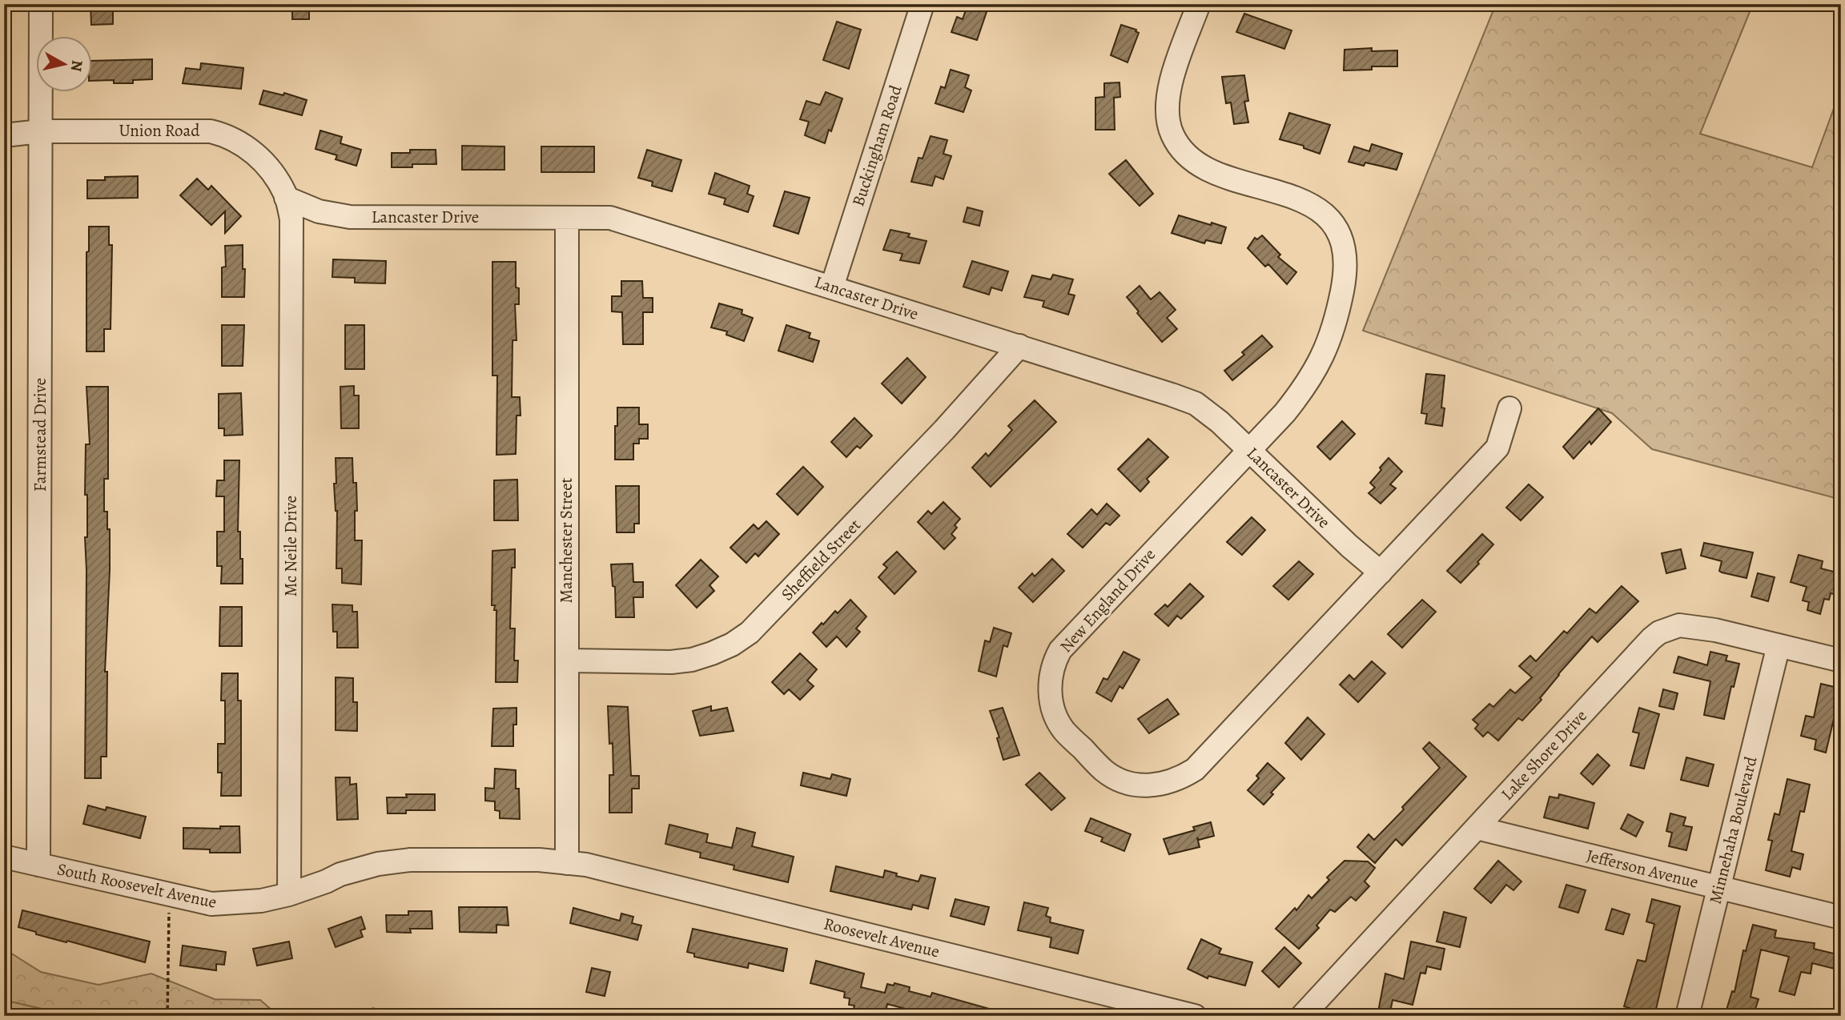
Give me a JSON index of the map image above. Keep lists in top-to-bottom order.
{
  "streets": {
    "street": [
      "Union Road",
      "Buckingham Road",
      "Lancaster Drive",
      "Farmstead Drive",
      "Manchester Street",
      "Mc Neile Drive",
      "Sheffield Street",
      "New England Drive",
      "Lake Shore Drive",
      "Minnehaha Boulevard",
      "Jefferson Avenue",
      "South Roosevelt Avenue",
      "Roosevelt Avenue"
    ]
  },
  "crossings": [
    ["Union Road", "Lancaster Drive"],
    ["Union Road", "Farmstead Drive"],
    ["Union Road", "Mc Neile Drive"],
    ["Buckingham Road", "Lancaster Drive"],
    ["Lancaster Drive", "Manchester Street"],
    ["Lancaster Drive", "Mc Neile Drive"],
    ["Lancaster Drive", "Sheffield Street"],
    ["Lancaster Drive", "New England Drive"],
    ["Farmstead Drive", "South Roosevelt Avenue"],
    ["Manchester Street", "Sheffield Street"],
    ["Manchester Street", "South Roosevelt Avenue"],
    ["Manchester Street", "Roosevelt Avenue"],
    ["Mc Neile Drive", "South Roosevelt Avenue"],
    ["Lake Shore Drive", "Minnehaha Boulevard"],
    ["Lake Shore Drive", "Jefferson Avenue"],
    ["Minnehaha Boulevard", "Jefferson Avenue"],
    ["South Roosevelt Avenue", "Roosevelt Avenue"]
  ],
  "north": "right"
}
